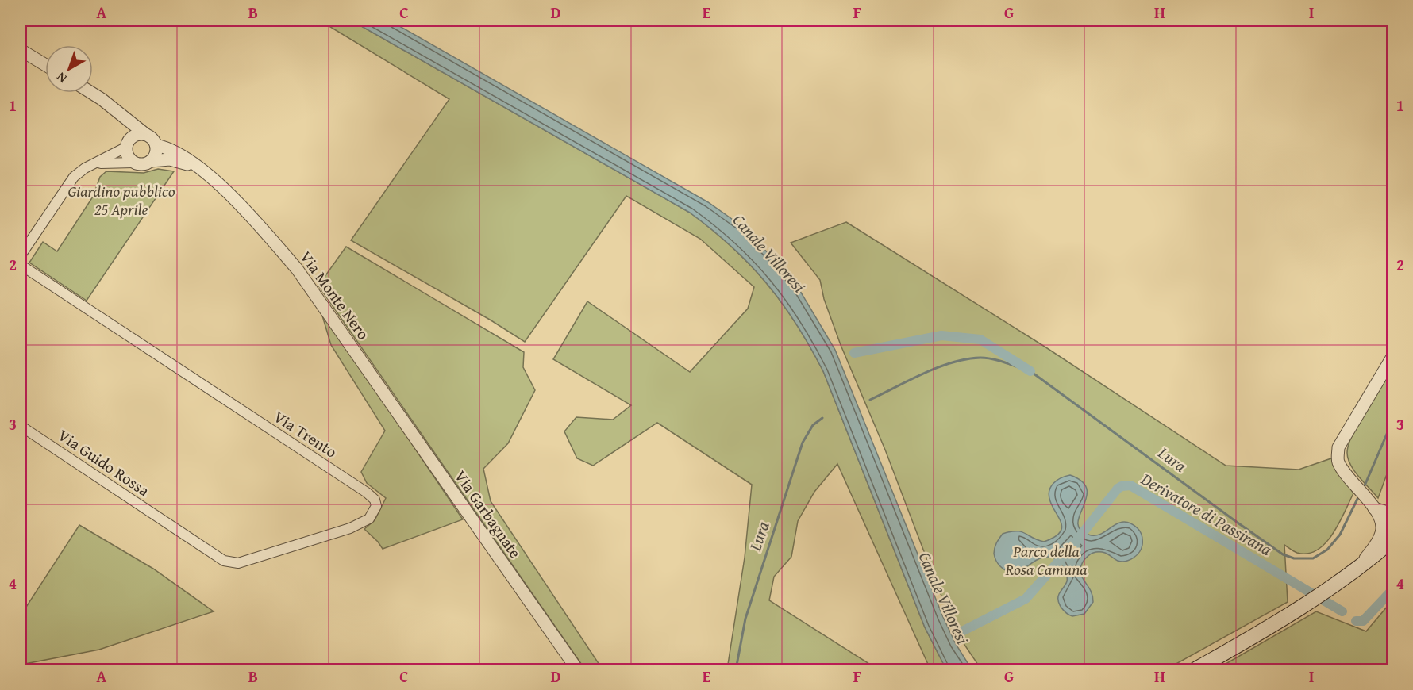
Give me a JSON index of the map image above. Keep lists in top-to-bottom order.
{
  "streets": {
    "street": [
      "Via Monte Nero",
      "Via Trento",
      "Via Guido Rossa",
      "Via Garbagnate"
    ]
  },
  "crossings": [
    ["Via Monte Nero", "Via Garbagnate"],
    ["Via Trento", "Via Guido Rossa"]
  ],
  "water": ["Canale Villoresi", "Lura", "Derivatore di Passirana"],
  "parks": ["Giardino pubblico 25 Aprile", "Parco della Rosa Camuna"],
  "north": "bottom left",
  "grid": {
    "columns": [
      "A",
      "B",
      "C",
      "D",
      "E",
      "F",
      "G",
      "H",
      "I"
    ],
    "rows": [
      "1",
      "2",
      "3",
      "4"
    ]
  }
}
